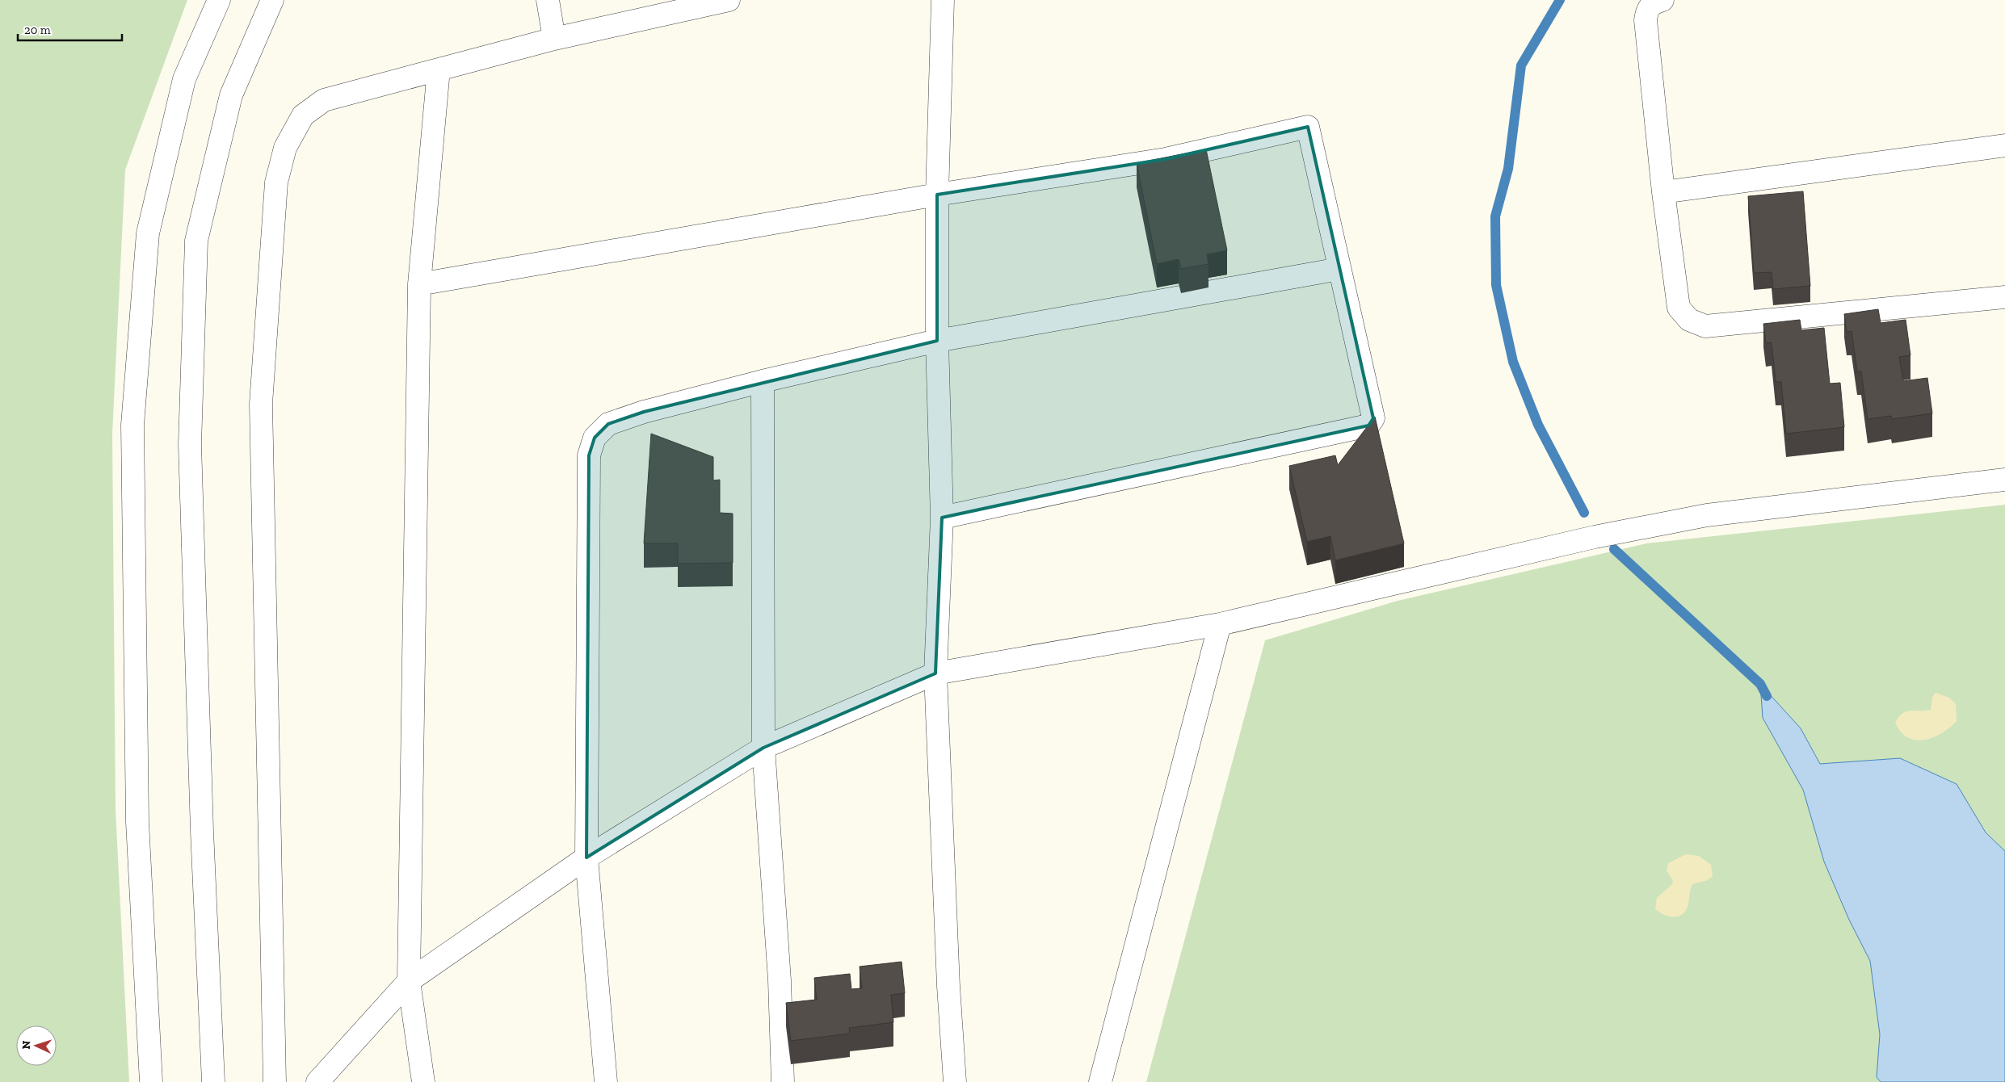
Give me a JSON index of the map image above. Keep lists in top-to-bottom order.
{
  "scale_bar": "20 m",
  "north": "left"
}
